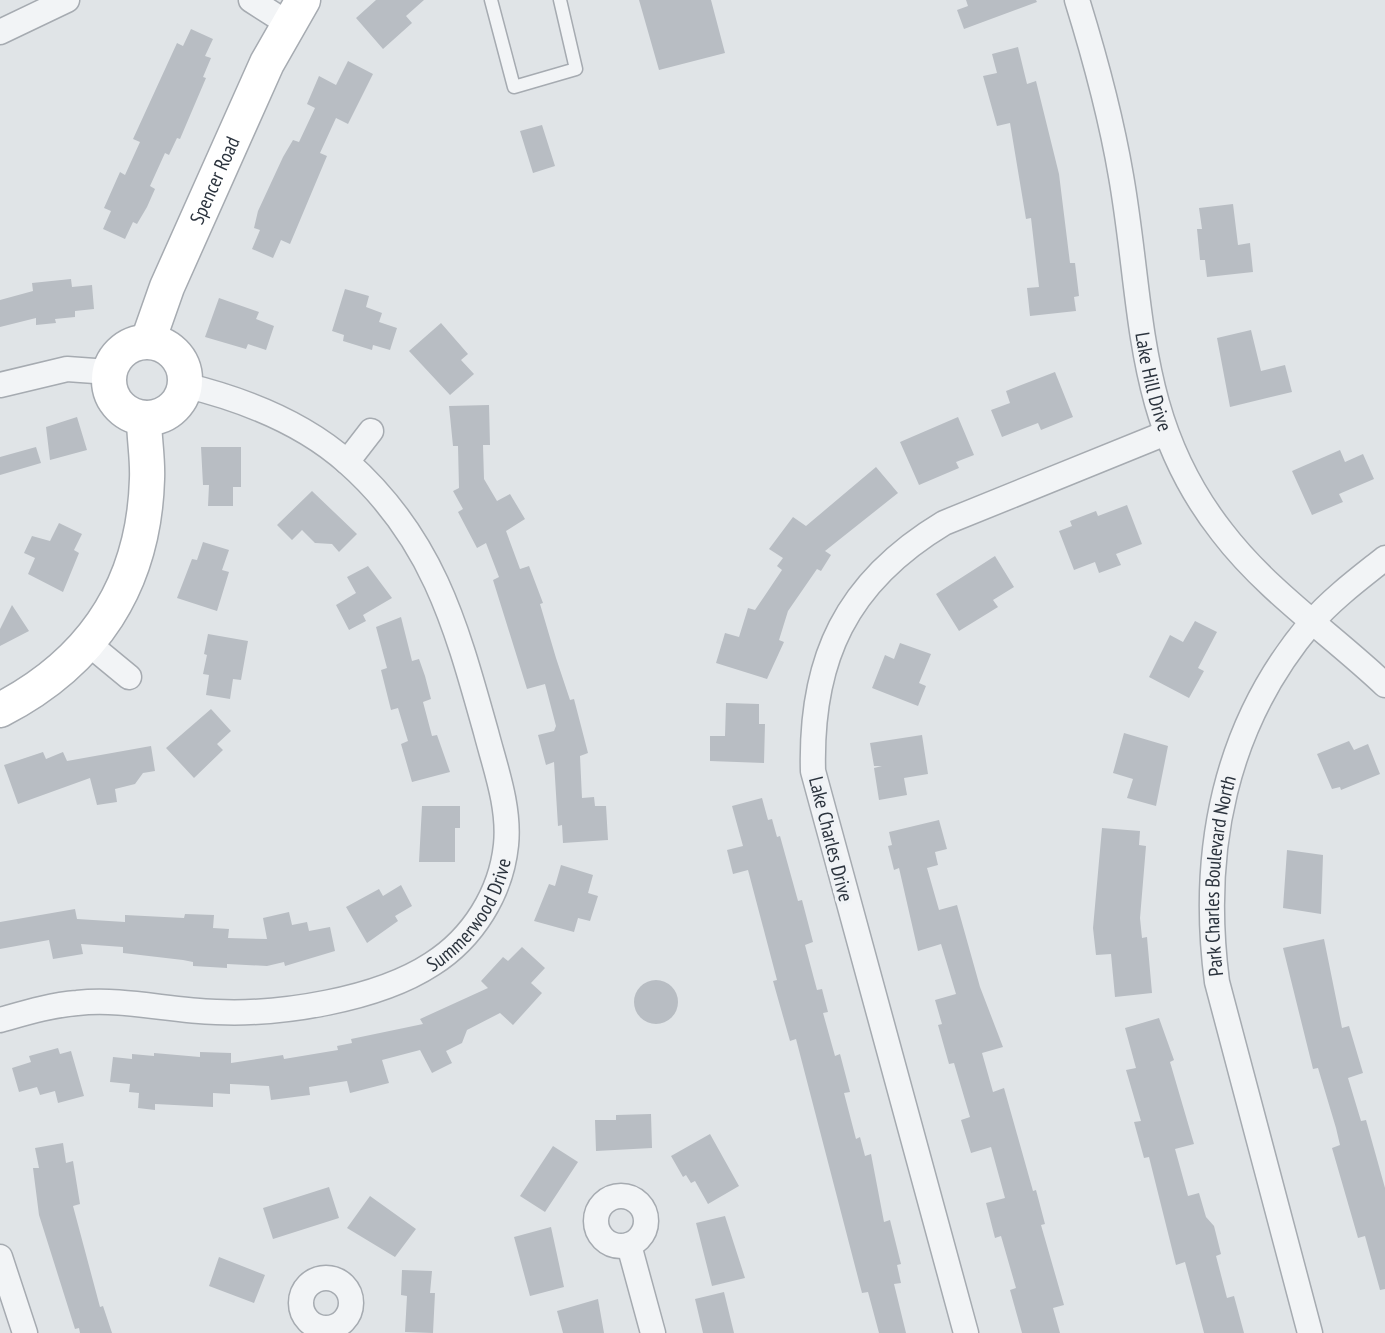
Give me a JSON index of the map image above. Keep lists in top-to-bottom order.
{
  "streets": {
    "main road": ["Spencer Road"],
    "street": [
      "Lake Hill Drive",
      "Lake Charles Drive",
      "Park Charles Boulevard North",
      "Summerwood Drive"
    ]
  },
  "crossings": [
    ["Spencer Road", "Summerwood Drive"],
    ["Lake Hill Drive", "Lake Charles Drive"],
    ["Lake Hill Drive", "Park Charles Boulevard North"]
  ]
}
